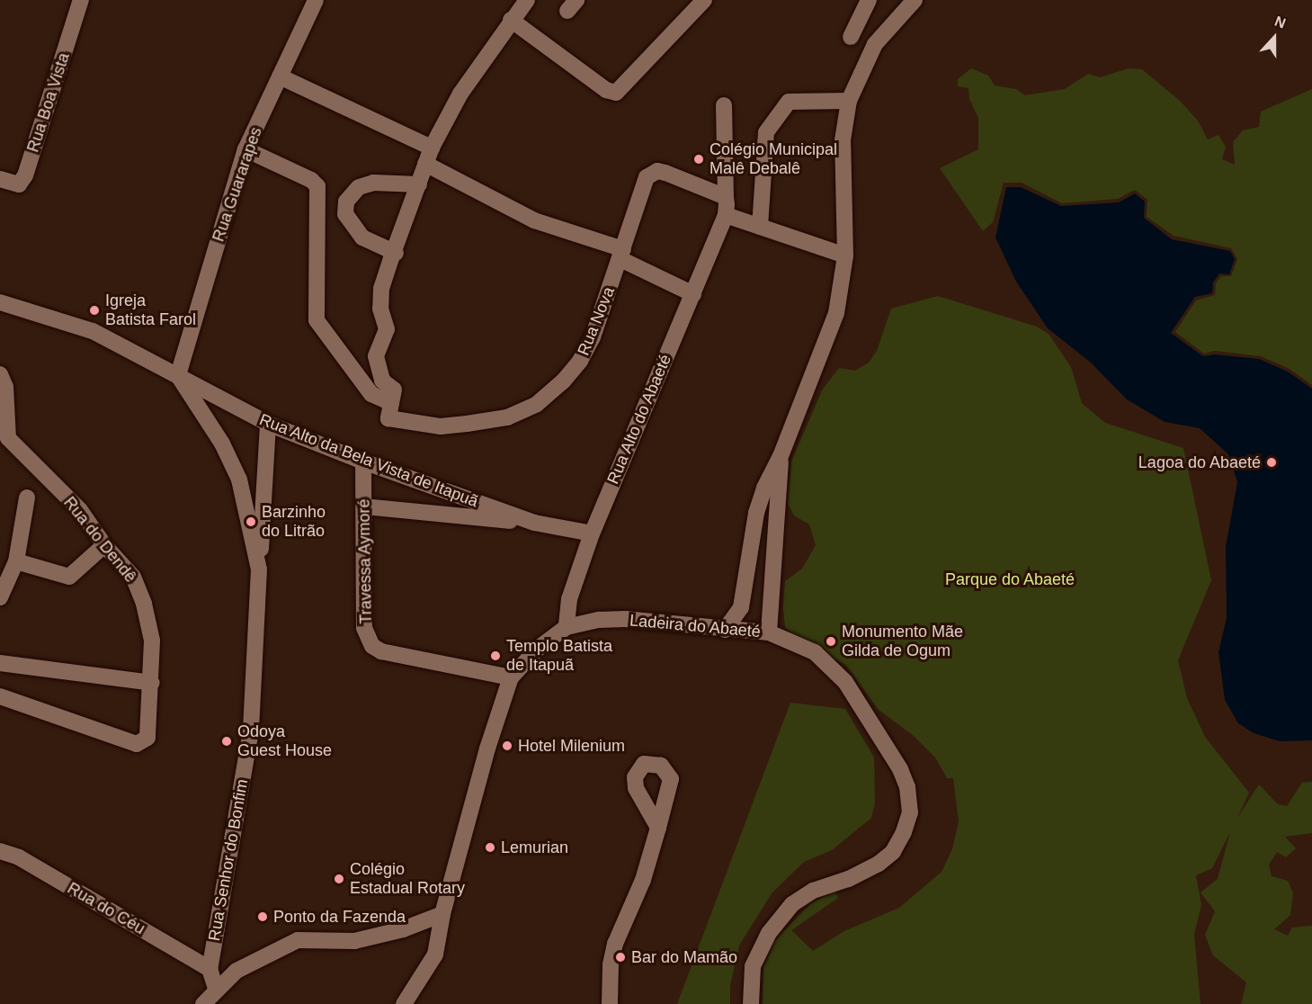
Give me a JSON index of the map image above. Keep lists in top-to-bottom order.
{
  "streets": {
    "street": [
      "Rua Boa Vista",
      "Rua Guararapes",
      "Rua Nova",
      "Rua Alto do Abaeté",
      "Rua Alto da Bela Vista de Itapuã",
      "Rua do Dendê",
      "Travessa Aymoré",
      "Ladeira do Abaeté",
      "Rua Senhor do Bonfim",
      "Rua do Céu"
    ]
  },
  "crossings": [
    ["Rua Guararapes", "Rua Nova"],
    ["Rua Guararapes", "Rua Alto da Bela Vista de Itapuã"],
    ["Rua Guararapes", "Rua Senhor do Bonfim"],
    ["Rua Alto do Abaeté", "Rua Alto da Bela Vista de Itapuã"],
    ["Rua Alto do Abaeté", "Ladeira do Abaeté"],
    ["Rua Alto da Bela Vista de Itapuã", "Travessa Aymoré"],
    ["Rua Alto da Bela Vista de Itapuã", "Rua Senhor do Bonfim"],
    ["Travessa Aymoré", "Ladeira do Abaeté"],
    ["Rua Senhor do Bonfim", "Rua do Céu"]
  ],
  "parks": ["Parque do Abaeté"],
  "places": [
    "Colégio Municipal Malê Debalê",
    "Igreja Batista Farol",
    "Lagoa do Abaeté",
    "Barzinho do Litrão",
    "Monumento Mãe Gilda de Ogum",
    "Templo Batista de Itapuã",
    "Odoya Guest House",
    "Hotel Milenium",
    "Lemurian",
    "Colégio Estadual Rotary",
    "Ponto da Fazenda",
    "Bar do Mamão"
  ],
  "north": "top"
}
